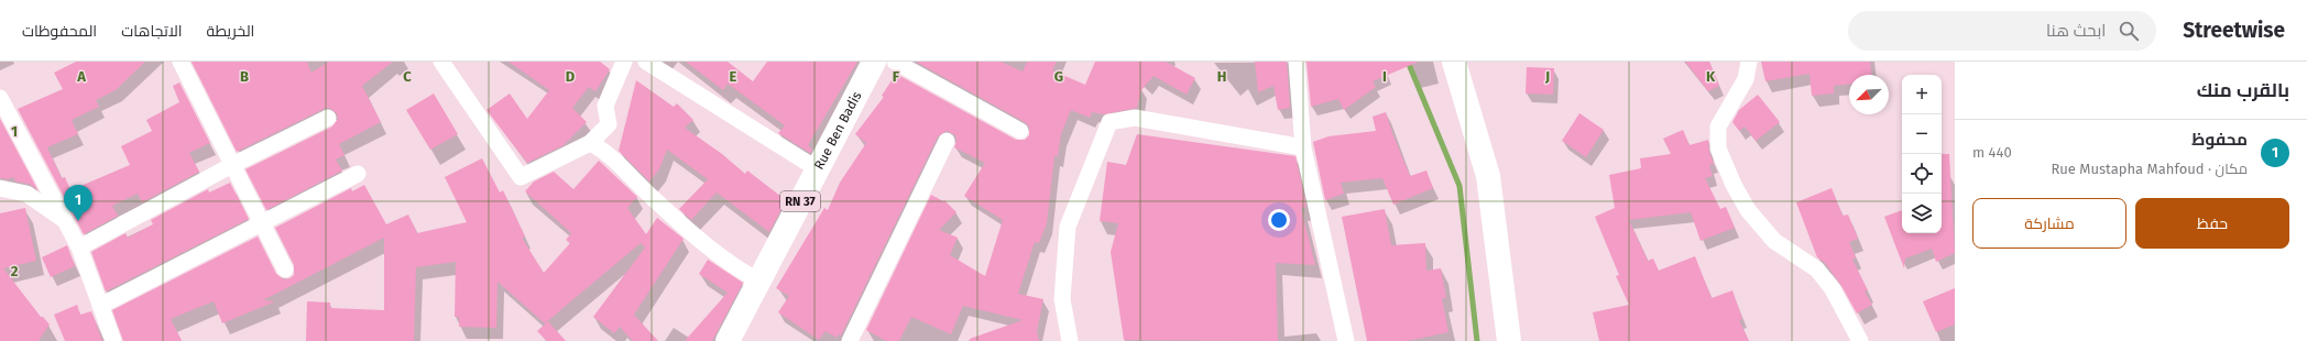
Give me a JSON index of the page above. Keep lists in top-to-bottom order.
{
  "streets": {
    "main road": ["Rue Ben Badis", "RN 37"]
  },
  "north": "bottom left",
  "page": {
    "header": "Streetwise",
    "search": "ابحث هنا",
    "nav": ["الخريطة", "الاتجاهات", "المحفوظات"],
    "heading": "بالقرب منك",
    "map_buttons": ["+", "−"],
    "list": [
      {
        "mark": "1",
        "name": "محفوظ",
        "note": "مكان · Rue Mustapha Mahfoud",
        "value": "440 m"
      }
    ],
    "buttons": ["حفظ", "مشاركة"],
    "pins": "1"
  },
  "grid": {
    "columns": [
      "A",
      "B",
      "C",
      "D",
      "E",
      "F",
      "G",
      "H",
      "I",
      "J",
      "K"
    ],
    "rows": ["1", "2"]
  }
}
